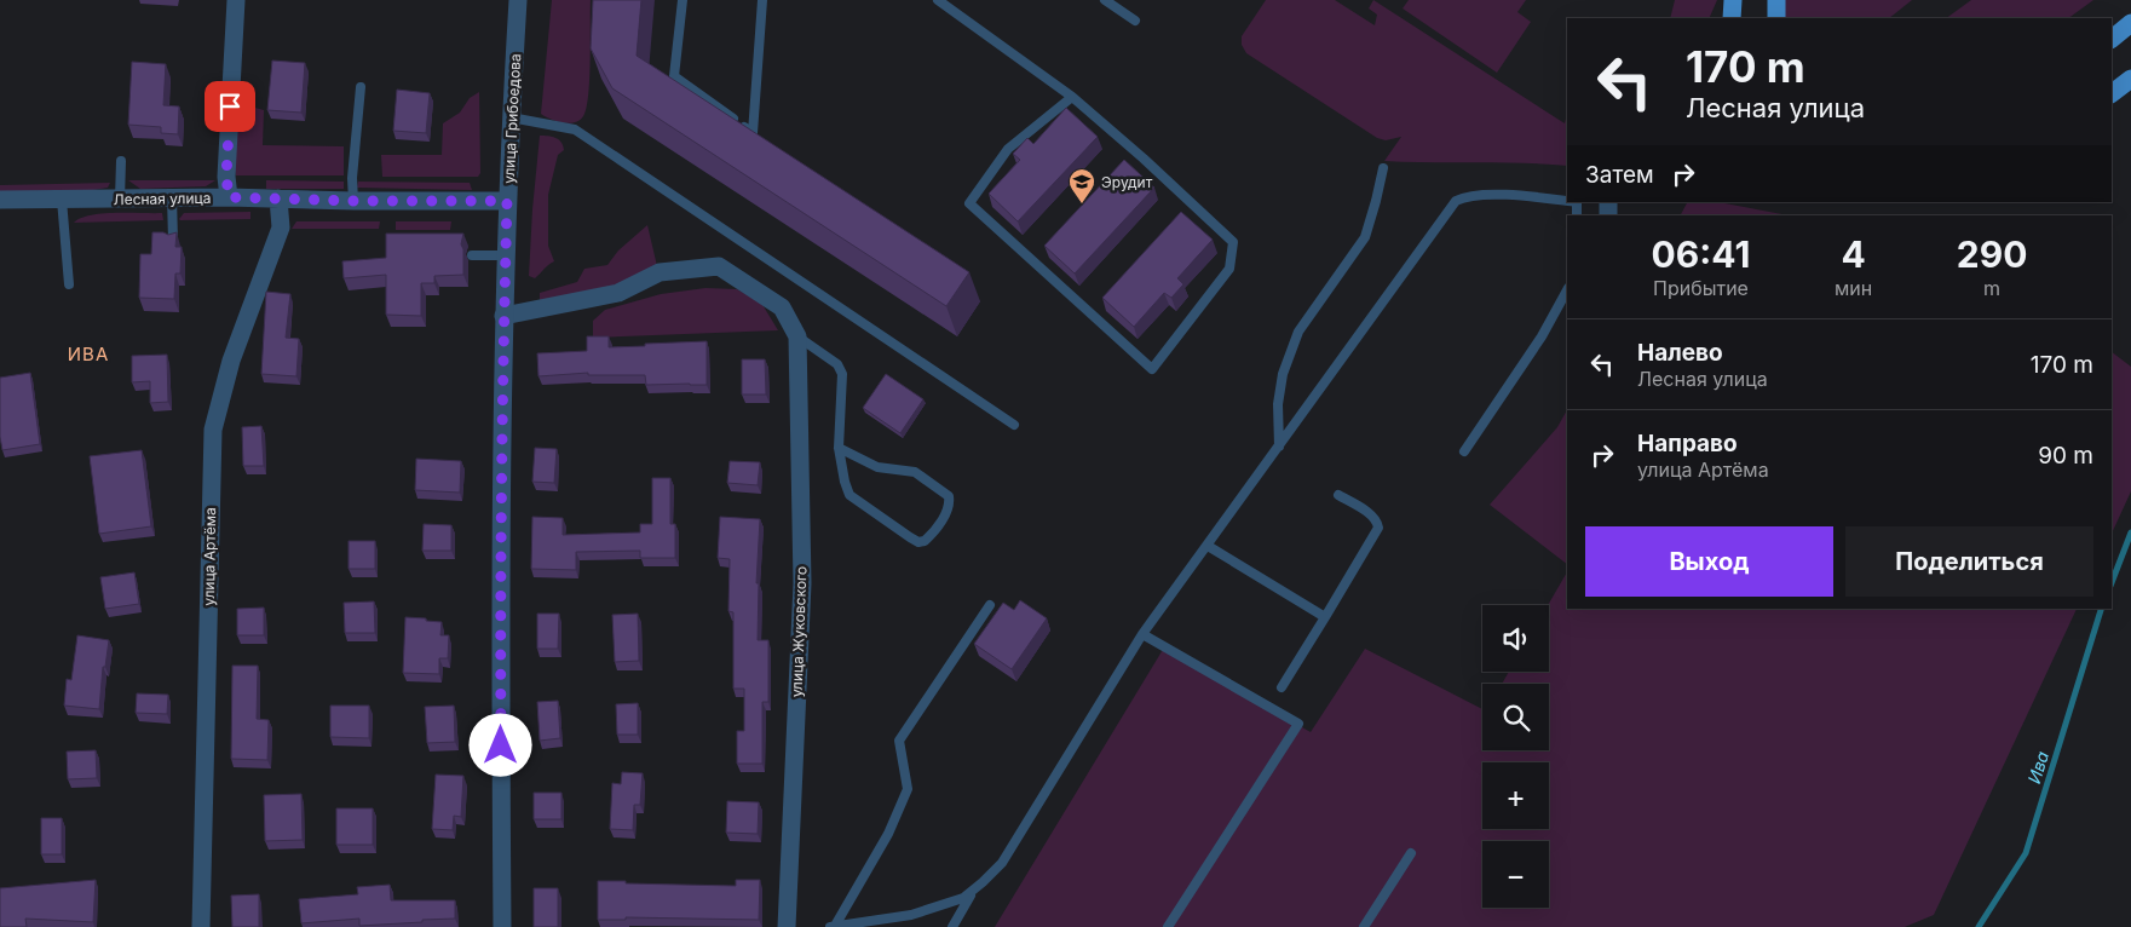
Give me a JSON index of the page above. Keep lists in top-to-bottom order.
{
  "streets": {
    "street": [
      "улица Грибоедова",
      "Лесная улица",
      "улица Артёма",
      "улица Жуковского"
    ]
  },
  "crossings": [
    ["улица Грибоедова", "Лесная улица"],
    ["Лесная улица", "улица Артёма"]
  ],
  "districts": ["ИВА"],
  "water": ["Ива"],
  "places": {
    "school or university": ["Эрудит"]
  },
  "page": {
    "turn": ["170 m", "Лесная улица"],
    "then": "Затем",
    "eta": [
      "06:41",
      "Прибытие",
      "4",
      "мин",
      "290",
      "m"
    ],
    "list": [
      {
        "name": "Налево",
        "note": "Лесная улица",
        "value": "170 m"
      },
      {
        "name": "Направо",
        "note": "улица Артёма",
        "value": "90 m"
      }
    ],
    "buttons": ["Выход", "Поделиться"],
    "map_buttons": ["+", "−"]
  }
}
